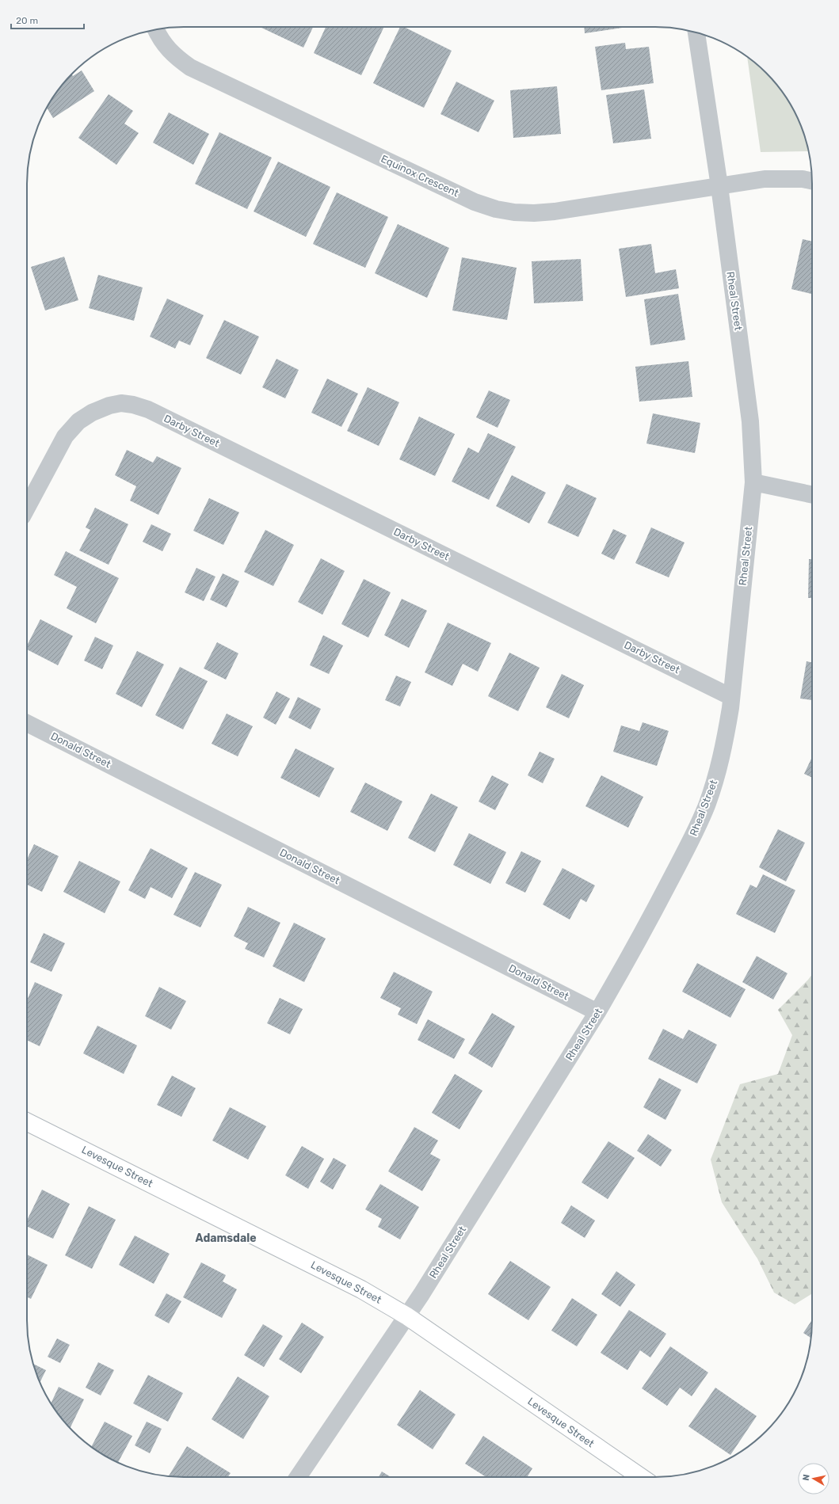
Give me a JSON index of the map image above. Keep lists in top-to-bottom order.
{
  "streets": {
    "street": [
      "Equinox Crescent",
      "Rheal Street",
      "Darby Street",
      "Donald Street",
      "Levesque Street"
    ]
  },
  "crossings": [
    ["Equinox Crescent", "Rheal Street"],
    ["Rheal Street", "Darby Street"],
    ["Rheal Street", "Donald Street"],
    ["Rheal Street", "Levesque Street"]
  ],
  "districts": ["Adamsdale"],
  "scale_bar": "20 m",
  "north": "left"
}
